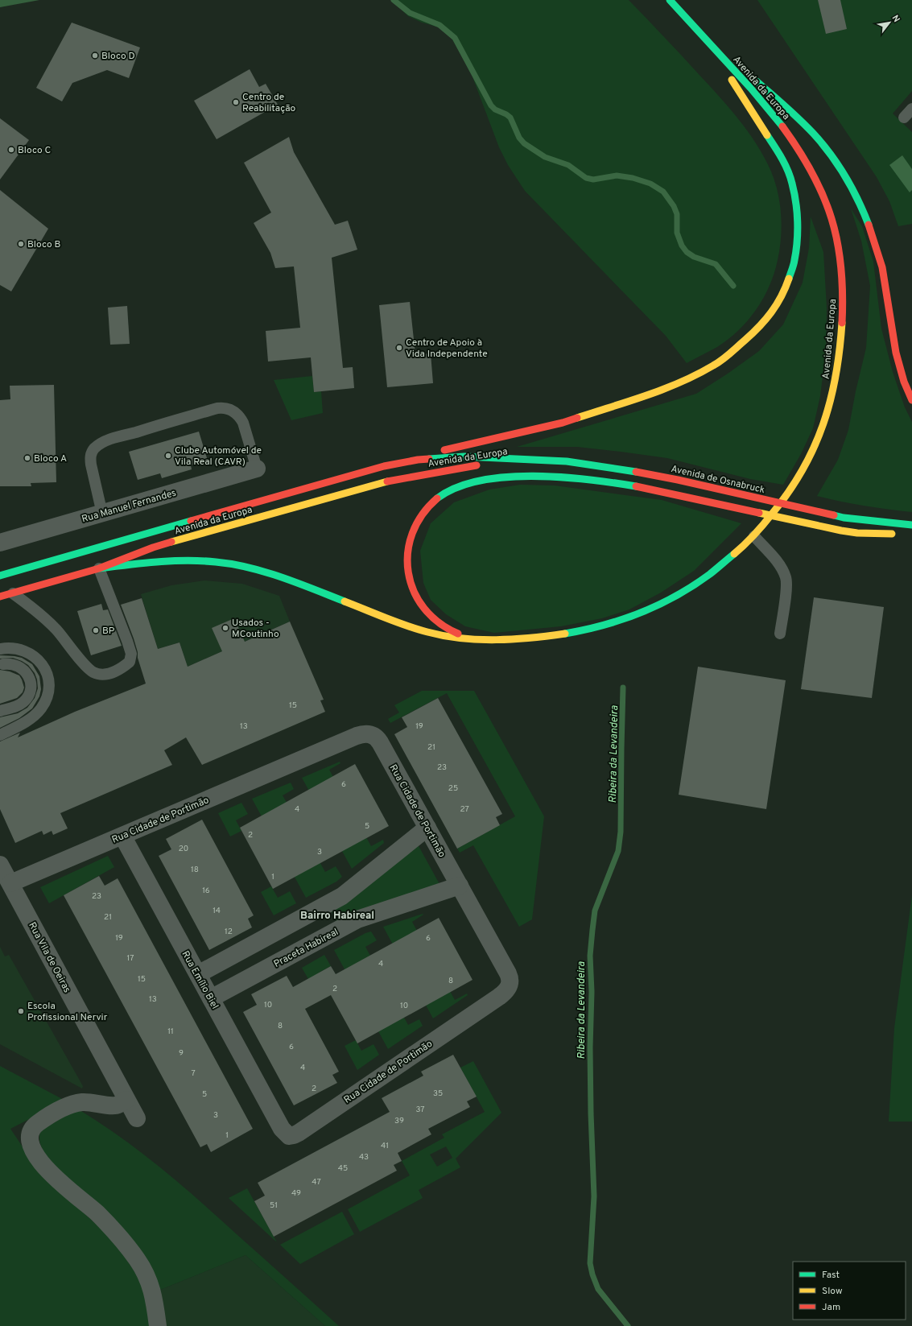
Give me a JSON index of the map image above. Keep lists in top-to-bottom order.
{
  "streets": {
    "main road": ["Avenida da Europa", "Avenida de Osnabruck"],
    "street": [
      "Rua Manuel Fernandes",
      "Rua Cidade de Portimão",
      "Praceta Habireal",
      "Rua Vila de Oeiras",
      "Rua Emílio Biel"
    ]
  },
  "crossings": [
    ["Avenida da Europa", "Avenida de Osnabruck"],
    ["Rua Cidade de Portimão", "Praceta Habireal"],
    ["Rua Cidade de Portimão", "Rua Vila de Oeiras"],
    ["Rua Cidade de Portimão", "Rua Emílio Biel"],
    ["Praceta Habireal", "Rua Emílio Biel"]
  ],
  "districts": ["Bairro Habireal"],
  "water": ["Ribeira da Levandeira"],
  "places": [
    "Bloco D",
    "Centro de Reabilitação",
    "Bloco C",
    "Bloco B",
    "Centro de Apoio à Vida Independente",
    "Clube Automóvel de Vila Real (CAVR)",
    "Bloco A",
    "Usados - MCoutinho",
    "BP",
    "Escola Profissional Nervir"
  ],
  "house_numbers": [
    "15",
    "13",
    "19",
    "21",
    "23",
    "6",
    "25",
    "4",
    "27",
    "5",
    "2",
    "20",
    "3",
    "18",
    "1",
    "16",
    "23",
    "14",
    "21",
    "12",
    "19",
    "6",
    "17",
    "4",
    "15",
    "8",
    "2",
    "13",
    "10",
    "10",
    "8",
    "11",
    "6",
    "9",
    "4",
    "7",
    "2",
    "35",
    "5",
    "37",
    "3",
    "39",
    "1",
    "41",
    "43",
    "45",
    "47",
    "49",
    "51"
  ],
  "legend": ["Fast", "Slow", "Jam"],
  "north": "top right"
}
